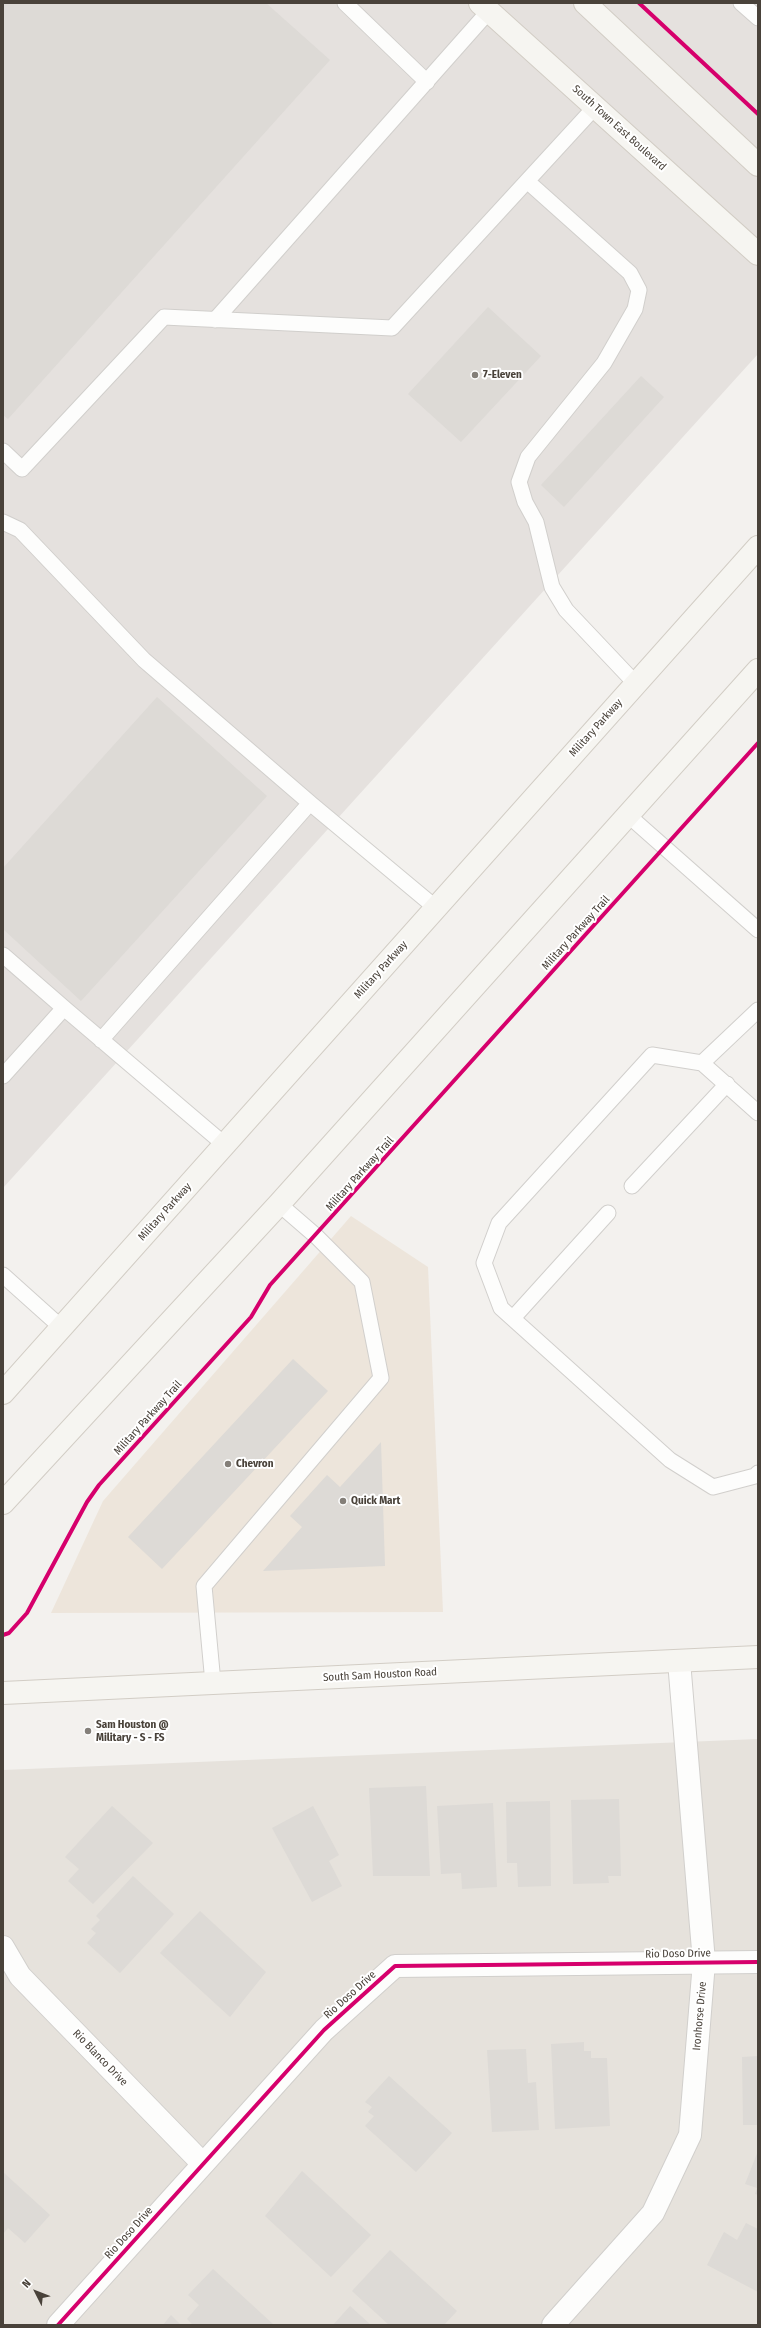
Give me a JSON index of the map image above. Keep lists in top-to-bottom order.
{
  "streets": {
    "main road": ["South Town East Boulevard", "Military Parkway", "South Sam Houston Road"],
    "street": ["Rio Doso Drive", "Ironhorse Drive", "Rio Blanco Drive"],
    "cycle path": ["Military Parkway Trail"]
  },
  "crossings": [
    ["South Sam Houston Road", "Ironhorse Drive"],
    ["Rio Doso Drive", "Ironhorse Drive"],
    ["Rio Doso Drive", "Rio Blanco Drive"]
  ],
  "places": [
    "7-Eleven",
    "Chevron",
    "Quick Mart",
    "Sam Houston @ Military - S - FS"
  ],
  "north": "top left"
}
